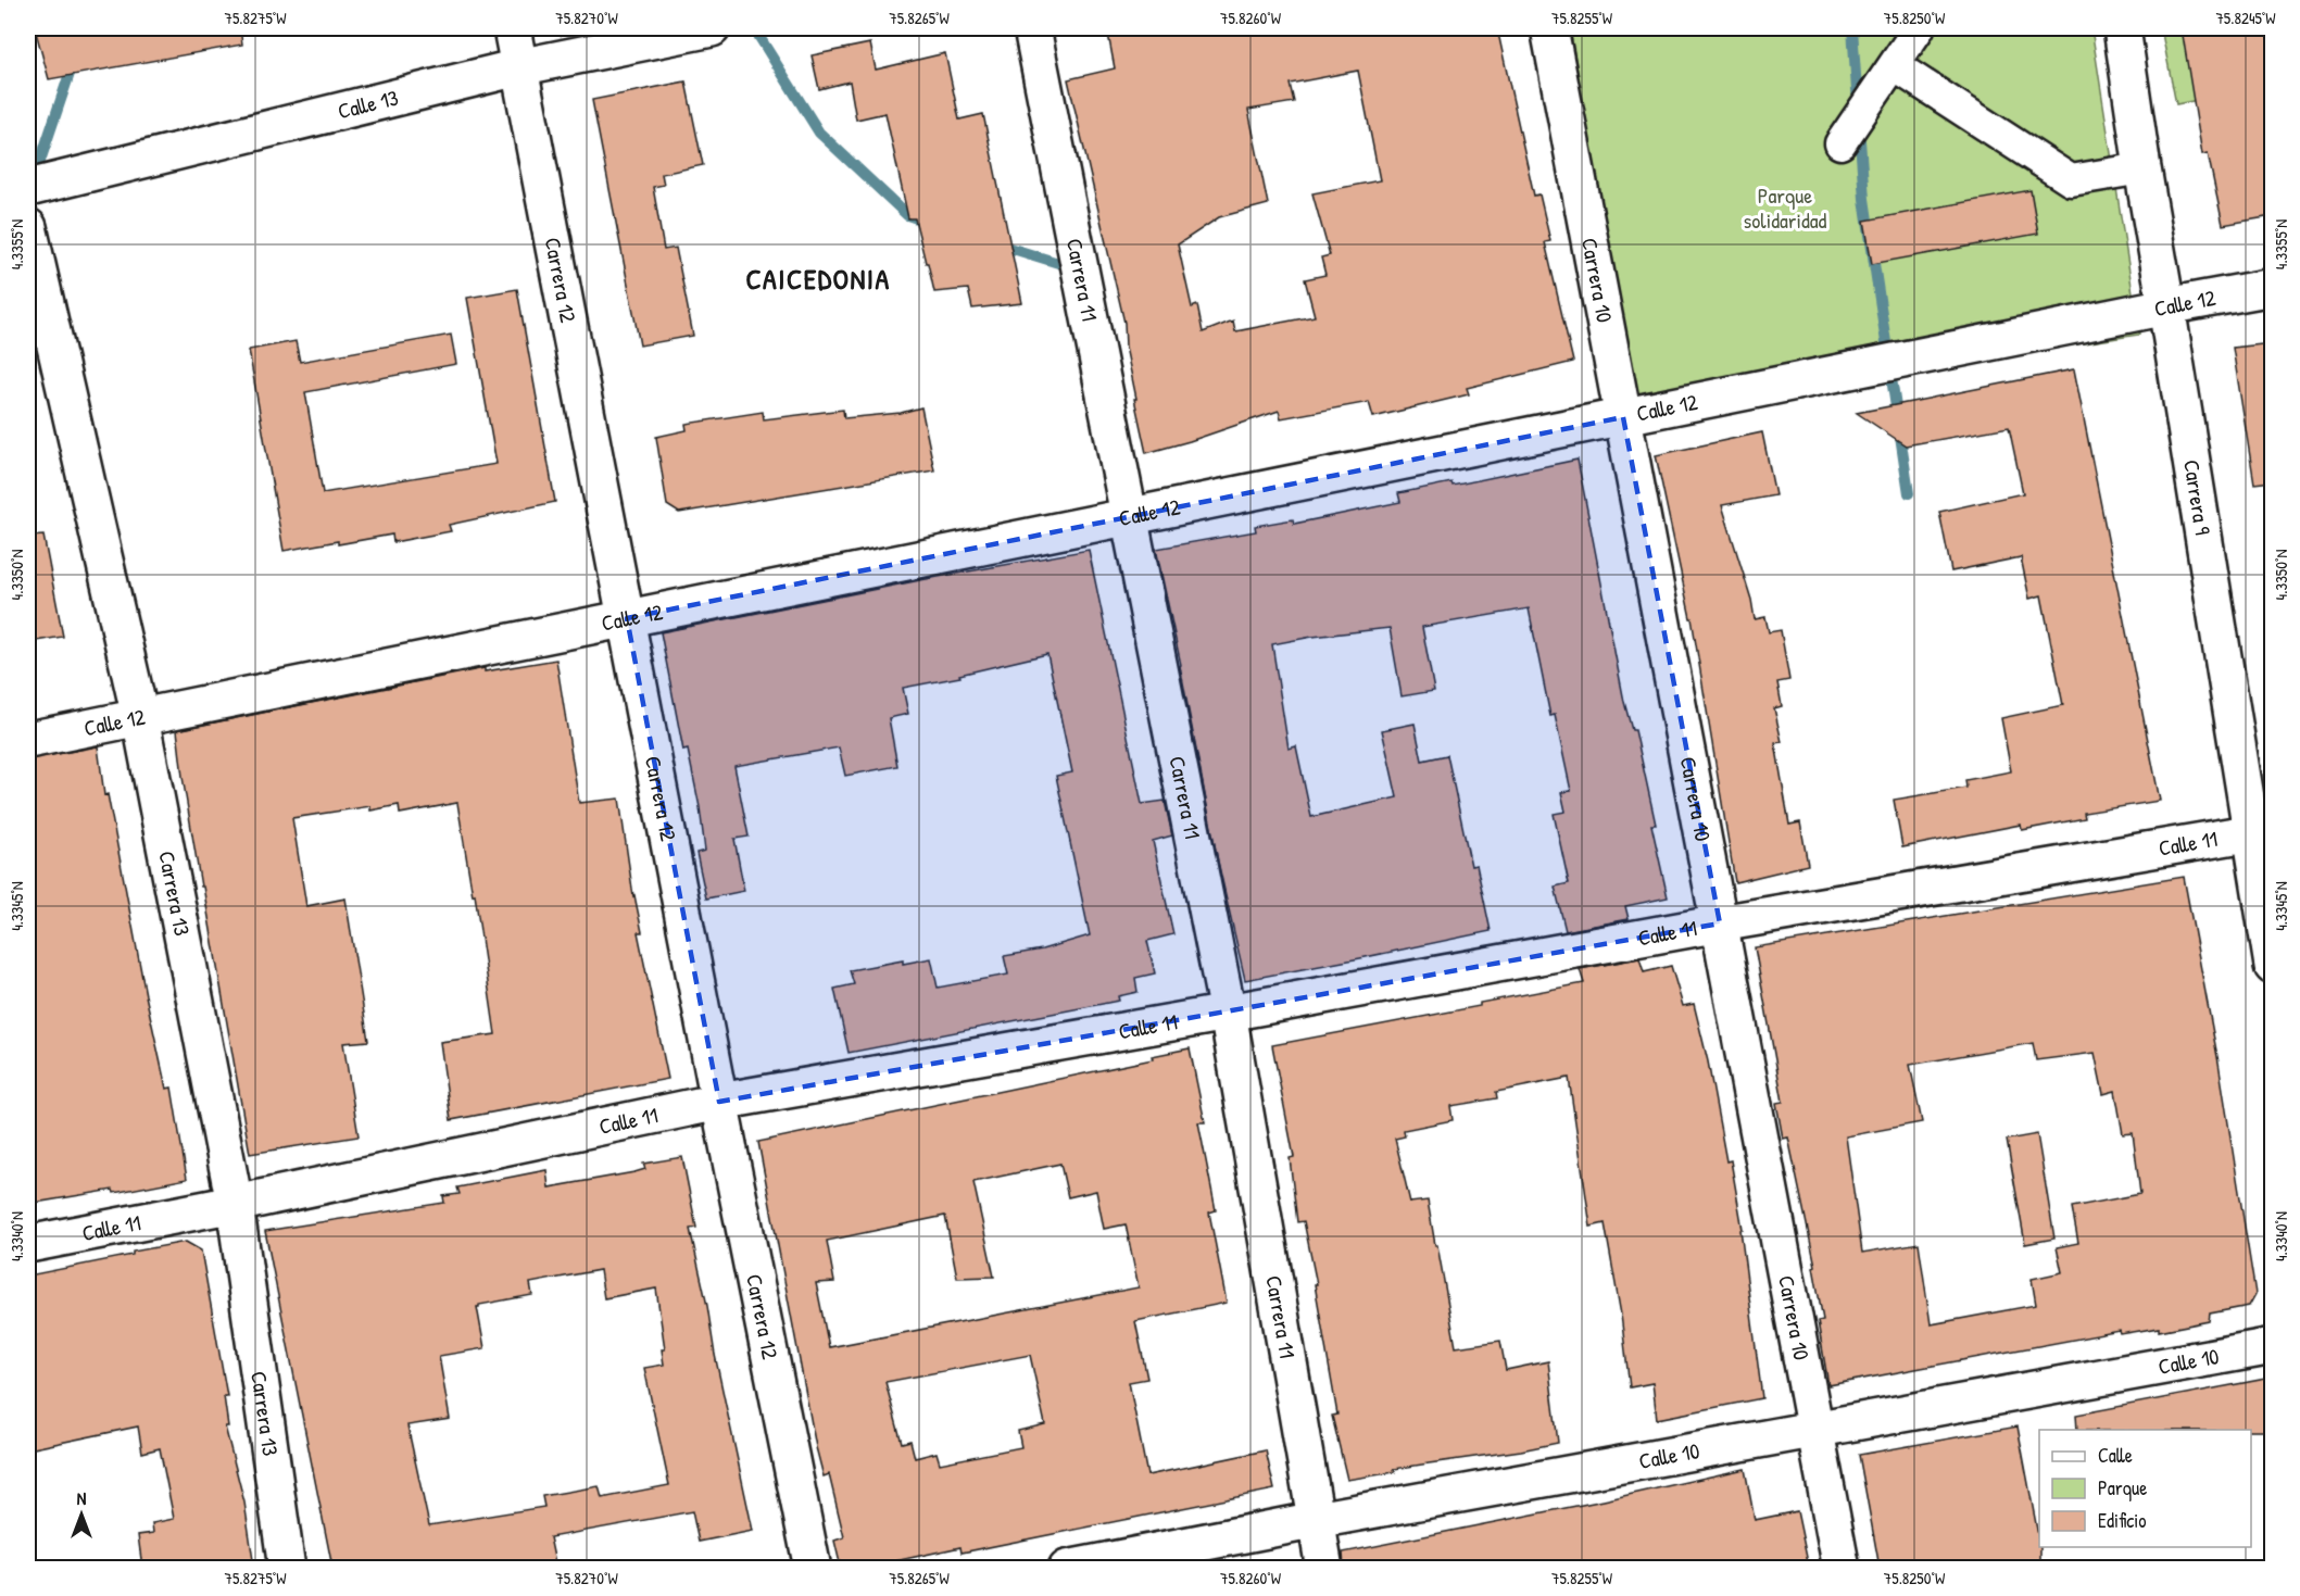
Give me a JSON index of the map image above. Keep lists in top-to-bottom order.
{
  "streets": {
    "street": [
      "Calle 13",
      "Carrera 11",
      "Carrera 10",
      "Carrera 12",
      "Calle 12",
      "Carrera 9",
      "Calle 11",
      "Carrera 13",
      "Calle 10"
    ]
  },
  "crossings": [
    ["Calle 13", "Carrera 12"],
    ["Carrera 11", "Calle 12"],
    ["Carrera 11", "Calle 11"],
    ["Carrera 11", "Calle 10"],
    ["Carrera 10", "Calle 12"],
    ["Carrera 10", "Calle 11"],
    ["Carrera 10", "Calle 10"],
    ["Carrera 12", "Calle 12"],
    ["Carrera 12", "Calle 11"],
    ["Calle 12", "Carrera 9"],
    ["Calle 12", "Carrera 13"],
    ["Carrera 9", "Calle 11"],
    ["Calle 11", "Carrera 13"]
  ],
  "districts": ["CAICEDONIA"],
  "parks": ["Parque solidaridad"],
  "legend": ["Calle", "Parque", "Edificio"],
  "north": "top",
  "coordinates": [
    "75.8275°W",
    "75.8270°W",
    "75.8265°W",
    "75.8260°W",
    "75.8255°W",
    "75.8250°W",
    "75.8245°W",
    "4.3355°N",
    "4.3350°N",
    "4.3345°N",
    "4.3340°N"
  ]
}
